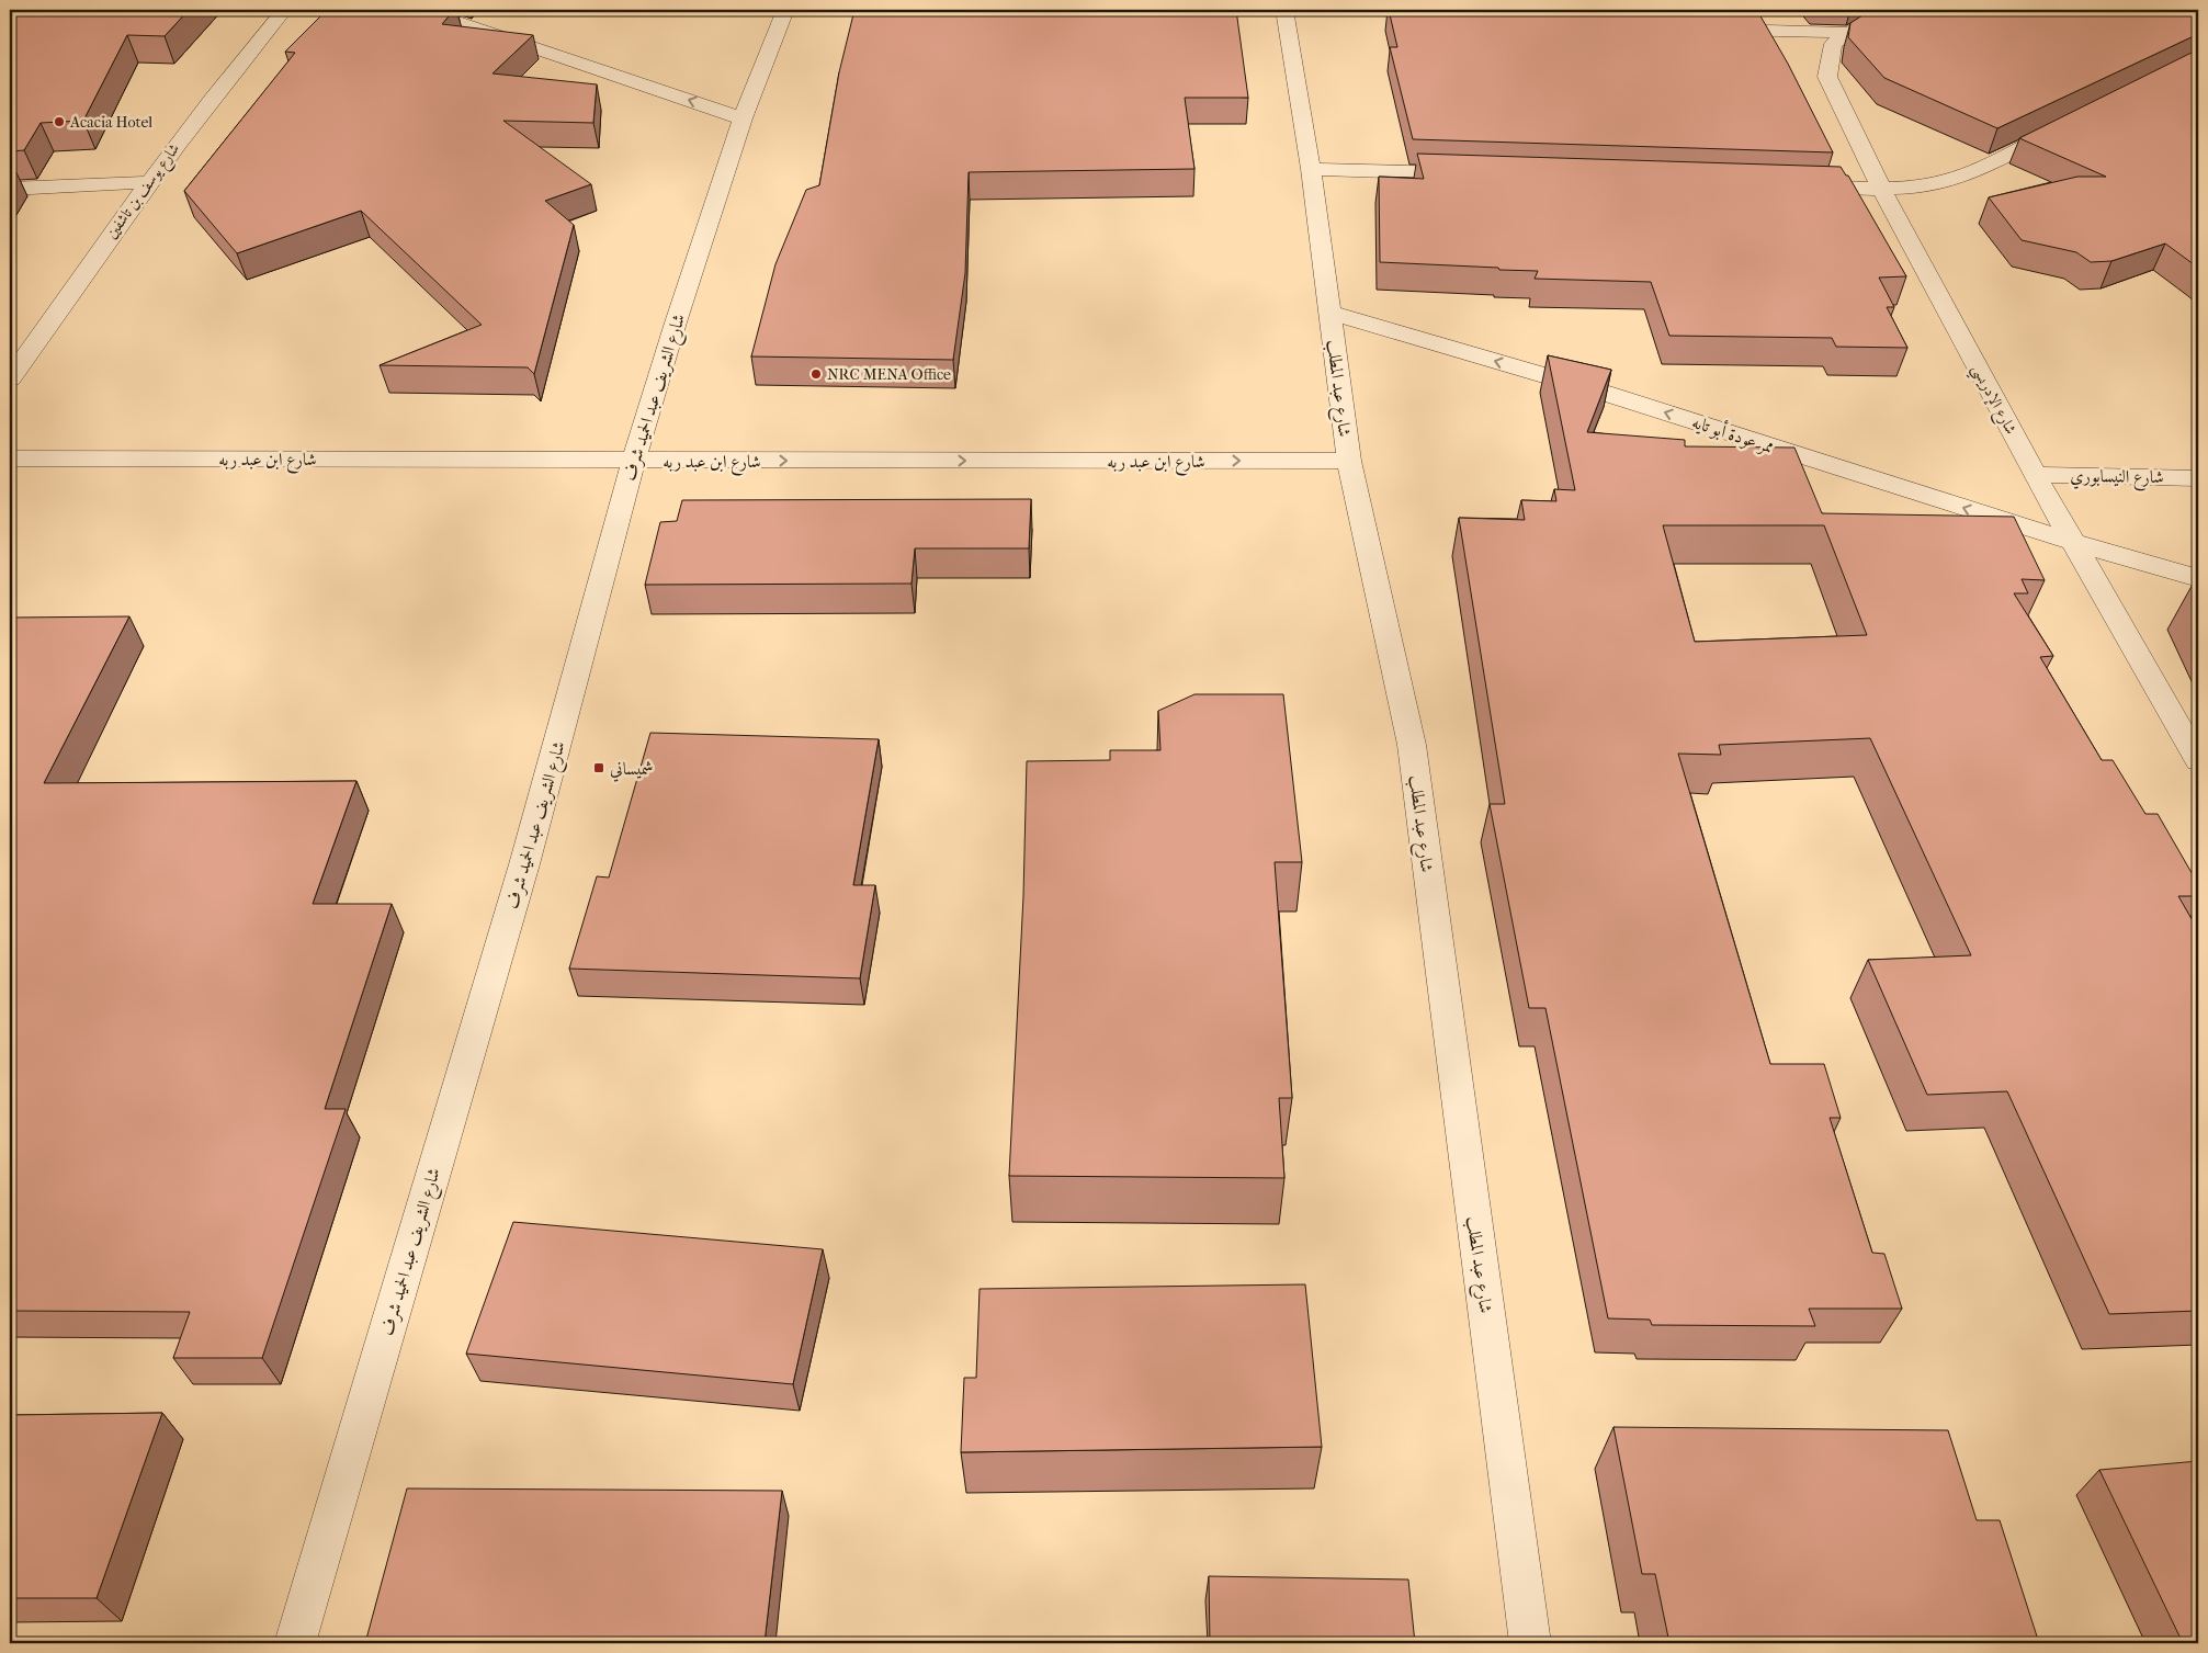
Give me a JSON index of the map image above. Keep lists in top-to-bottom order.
{
  "streets": {
    "street": [
      "شارع يوسف بن تاشفين",
      "شارع عبد المطلب",
      "شارع الشريف عبد الحميد شرف",
      "شارع الإدريسي",
      "ممر عودة أبو تايه",
      "شارع ابن عبد ربه",
      "شارع النيسابوري"
    ]
  },
  "crossings": [
    ["شارع عبد المطلب", "ممر عودة أبو تايه"],
    ["شارع عبد المطلب", "شارع ابن عبد ربه"],
    ["شارع الشريف عبد الحميد شرف", "شارع ابن عبد ربه"],
    ["شارع الإدريسي", "ممر عودة أبو تايه"],
    ["شارع الإدريسي", "شارع النيسابوري"]
  ],
  "one_way": ["ممر عودة أبو تايه", "شارع ابن عبد ربه"],
  "places": {
    "other": ["Acacia Hotel", "NRC MENA Office"],
    "transit": ["شميساني"]
  }
}
